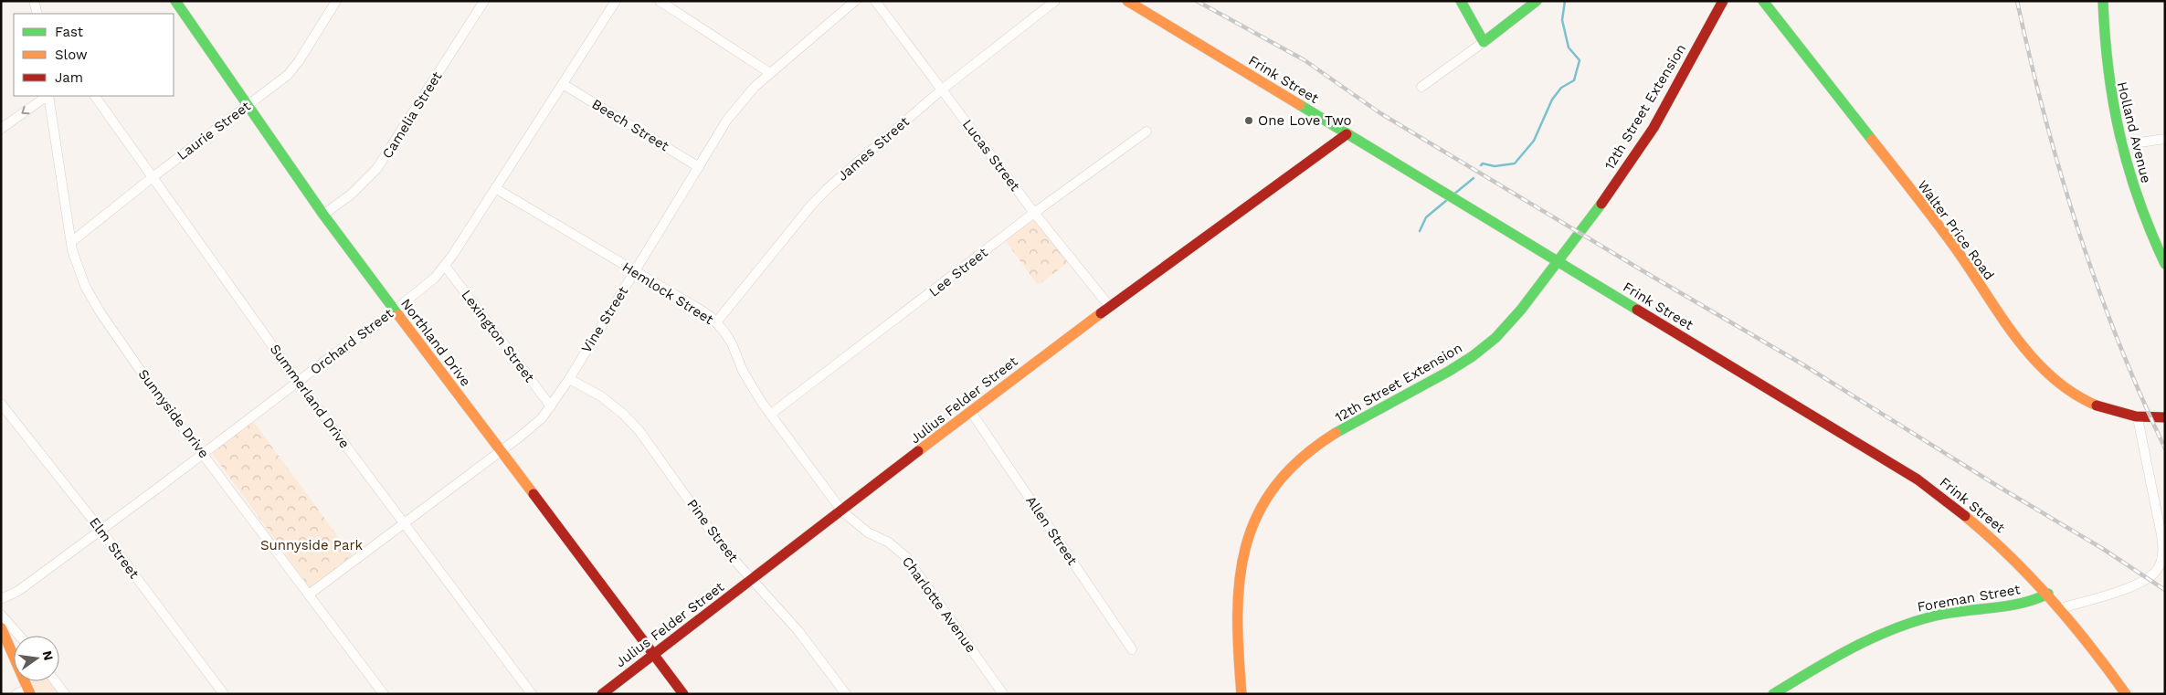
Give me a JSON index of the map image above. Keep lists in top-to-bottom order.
{
  "streets": {
    "street": [
      "Frink Street",
      "12th Street Extension",
      "Camelia Street",
      "Beech Street",
      "Laurie Street",
      "Holland Avenue",
      "James Street",
      "Lucas Street",
      "Walter Price Road",
      "Lee Street",
      "Hemlock Street",
      "Vine Street",
      "Lexington Street",
      "Orchard Street",
      "Northland Drive",
      "Summerland Drive",
      "Julius Felder Street",
      "Sunnyside Drive",
      "Pine Street",
      "Allen Street",
      "Elm Street",
      "Foreman Street",
      "Charlotte Avenue"
    ]
  },
  "crossings": [
    ["Frink Street", "12th Street Extension"],
    ["Frink Street", "Julius Felder Street"],
    ["Frink Street", "Foreman Street"],
    ["Camelia Street", "Northland Drive"],
    ["Beech Street", "Vine Street"],
    ["Beech Street", "Orchard Street"],
    ["Laurie Street", "Northland Drive"],
    ["Laurie Street", "Summerland Drive"],
    ["Laurie Street", "Sunnyside Drive"],
    ["James Street", "Lucas Street"],
    ["James Street", "Hemlock Street"],
    ["Lucas Street", "Lee Street"],
    ["Lucas Street", "Julius Felder Street"],
    ["Lee Street", "Hemlock Street"],
    ["Hemlock Street", "Vine Street"],
    ["Hemlock Street", "Orchard Street"],
    ["Hemlock Street", "Julius Felder Street"],
    ["Hemlock Street", "Charlotte Avenue"],
    ["Vine Street", "Lexington Street"],
    ["Vine Street", "Northland Drive"],
    ["Vine Street", "Summerland Drive"],
    ["Vine Street", "Sunnyside Drive"],
    ["Vine Street", "Pine Street"],
    ["Lexington Street", "Orchard Street"],
    ["Orchard Street", "Northland Drive"],
    ["Orchard Street", "Summerland Drive"],
    ["Orchard Street", "Sunnyside Drive"],
    ["Orchard Street", "Elm Street"],
    ["Northland Drive", "Julius Felder Street"],
    ["Julius Felder Street", "Pine Street"],
    ["Julius Felder Street", "Allen Street"],
    ["Julius Felder Street", "Charlotte Avenue"]
  ],
  "parks": ["Sunnyside Park"],
  "places": ["One Love Two"],
  "legend": ["Fast", "Slow", "Jam"],
  "north": "right"
}
